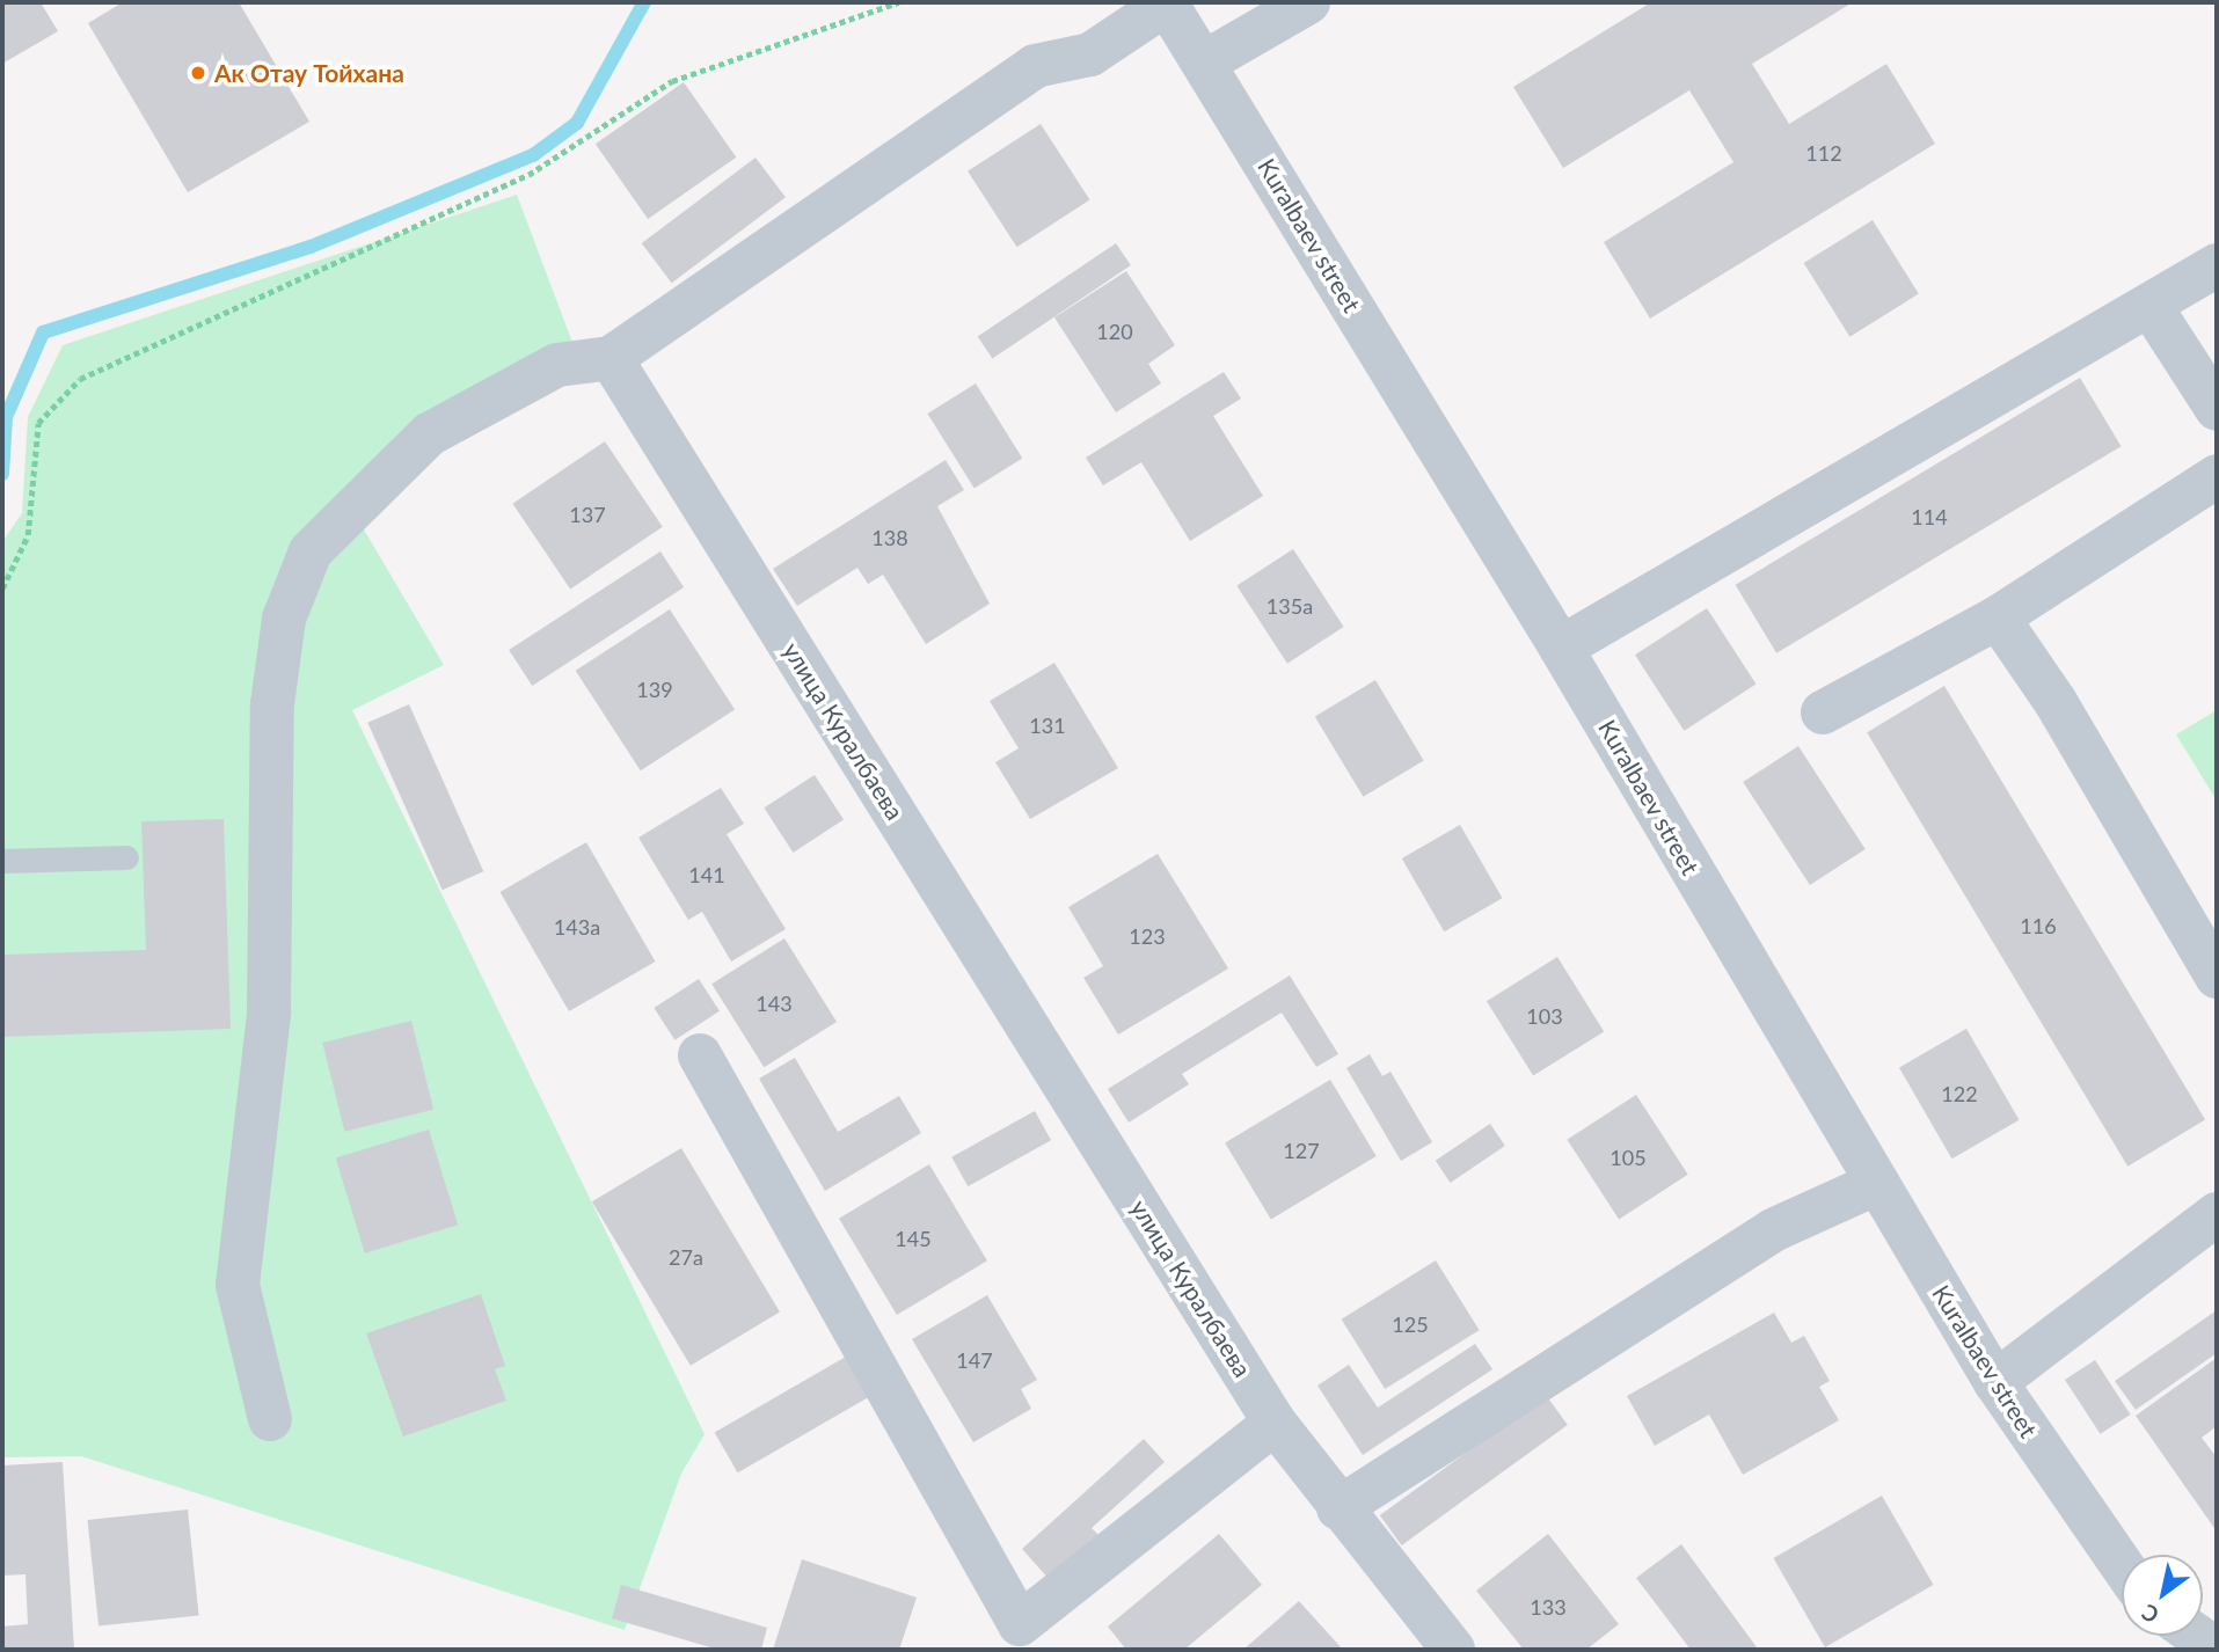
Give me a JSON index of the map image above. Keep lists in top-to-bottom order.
{
  "streets": {
    "street": ["Kuralbaev street", "улица Куралбаева"]
  },
  "places": ["Ак Отау Тойхана"],
  "house_numbers": [
    "112",
    "120",
    "137",
    "114",
    "138",
    "135а",
    "139",
    "131",
    "141",
    "116",
    "143а",
    "123",
    "143",
    "103",
    "122",
    "127",
    "105",
    "145",
    "27а",
    "125",
    "147",
    "133"
  ],
  "north": "bottom left"
}
